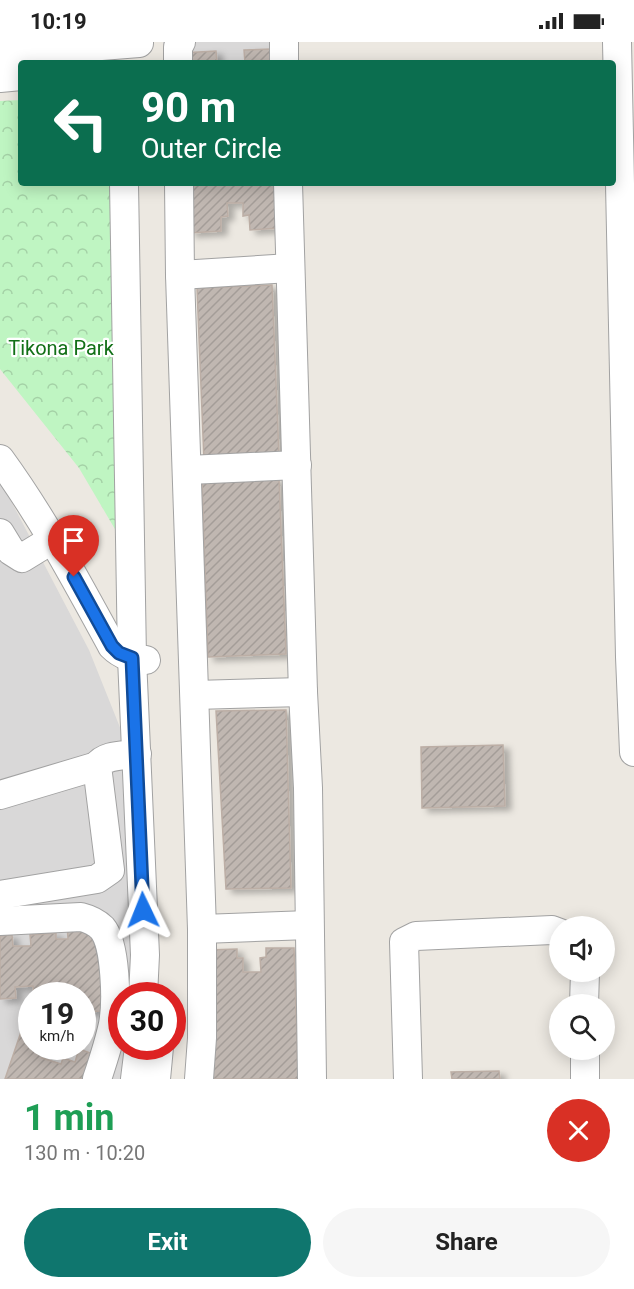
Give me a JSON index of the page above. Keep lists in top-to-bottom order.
{
  "parks": ["Tikona Park"],
  "page": {
    "status": "10:19",
    "turn": ["90 m", "Outer Circle"],
    "speed": "19 km/h",
    "limit": "30",
    "heading": ["1 min", "130 m · 10:20"],
    "buttons": ["Exit", "Share"]
  }
}
